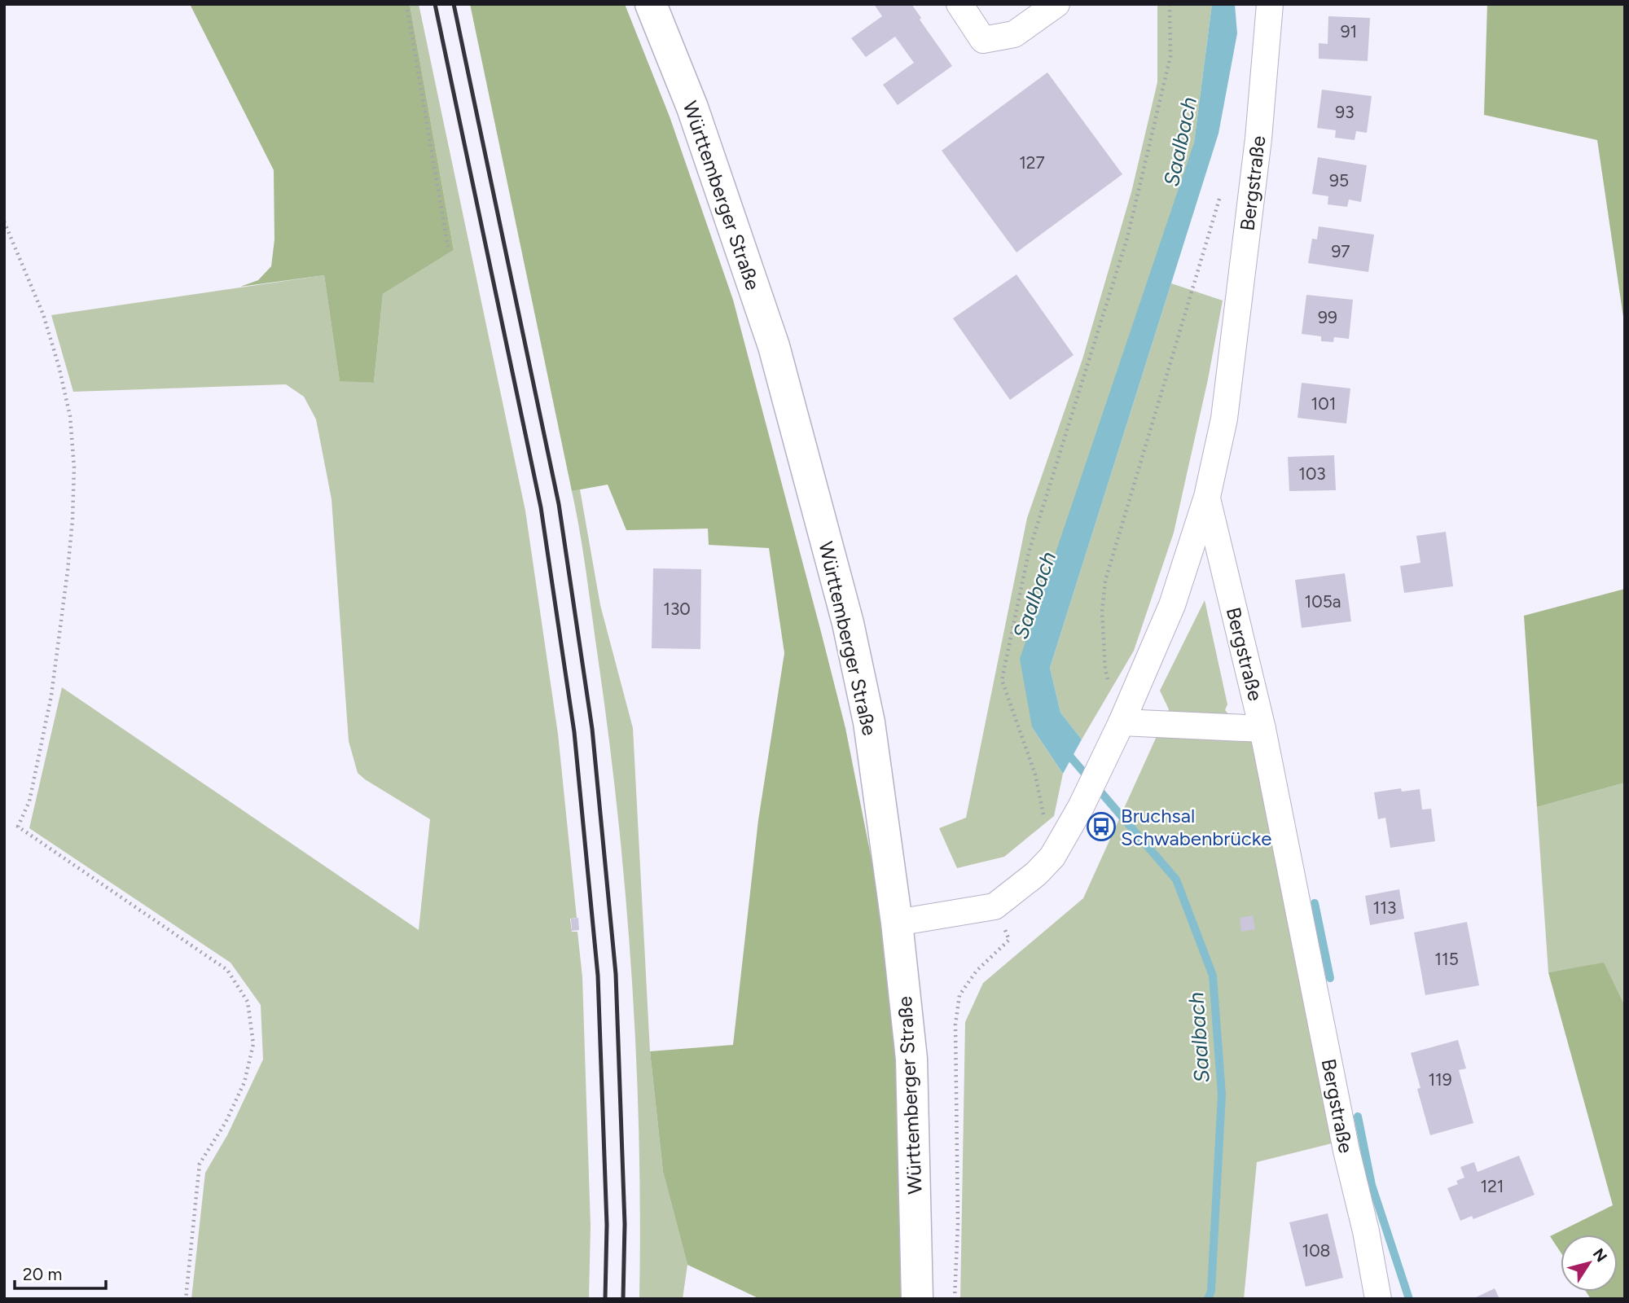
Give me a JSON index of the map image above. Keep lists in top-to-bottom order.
{
  "streets": {
    "main road": ["Württemberger Straße"],
    "street": ["Bergstraße"]
  },
  "water": ["Saalbach"],
  "places": {
    "bus stop": ["Bruchsal Schwabenbrücke"]
  },
  "house_numbers": [
    "91",
    "93",
    "127",
    "95",
    "97",
    "99",
    "101",
    "103",
    "105a",
    "130",
    "113",
    "115",
    "119",
    "121",
    "108"
  ],
  "scale_bar": "20 m",
  "north": "top right"
}
